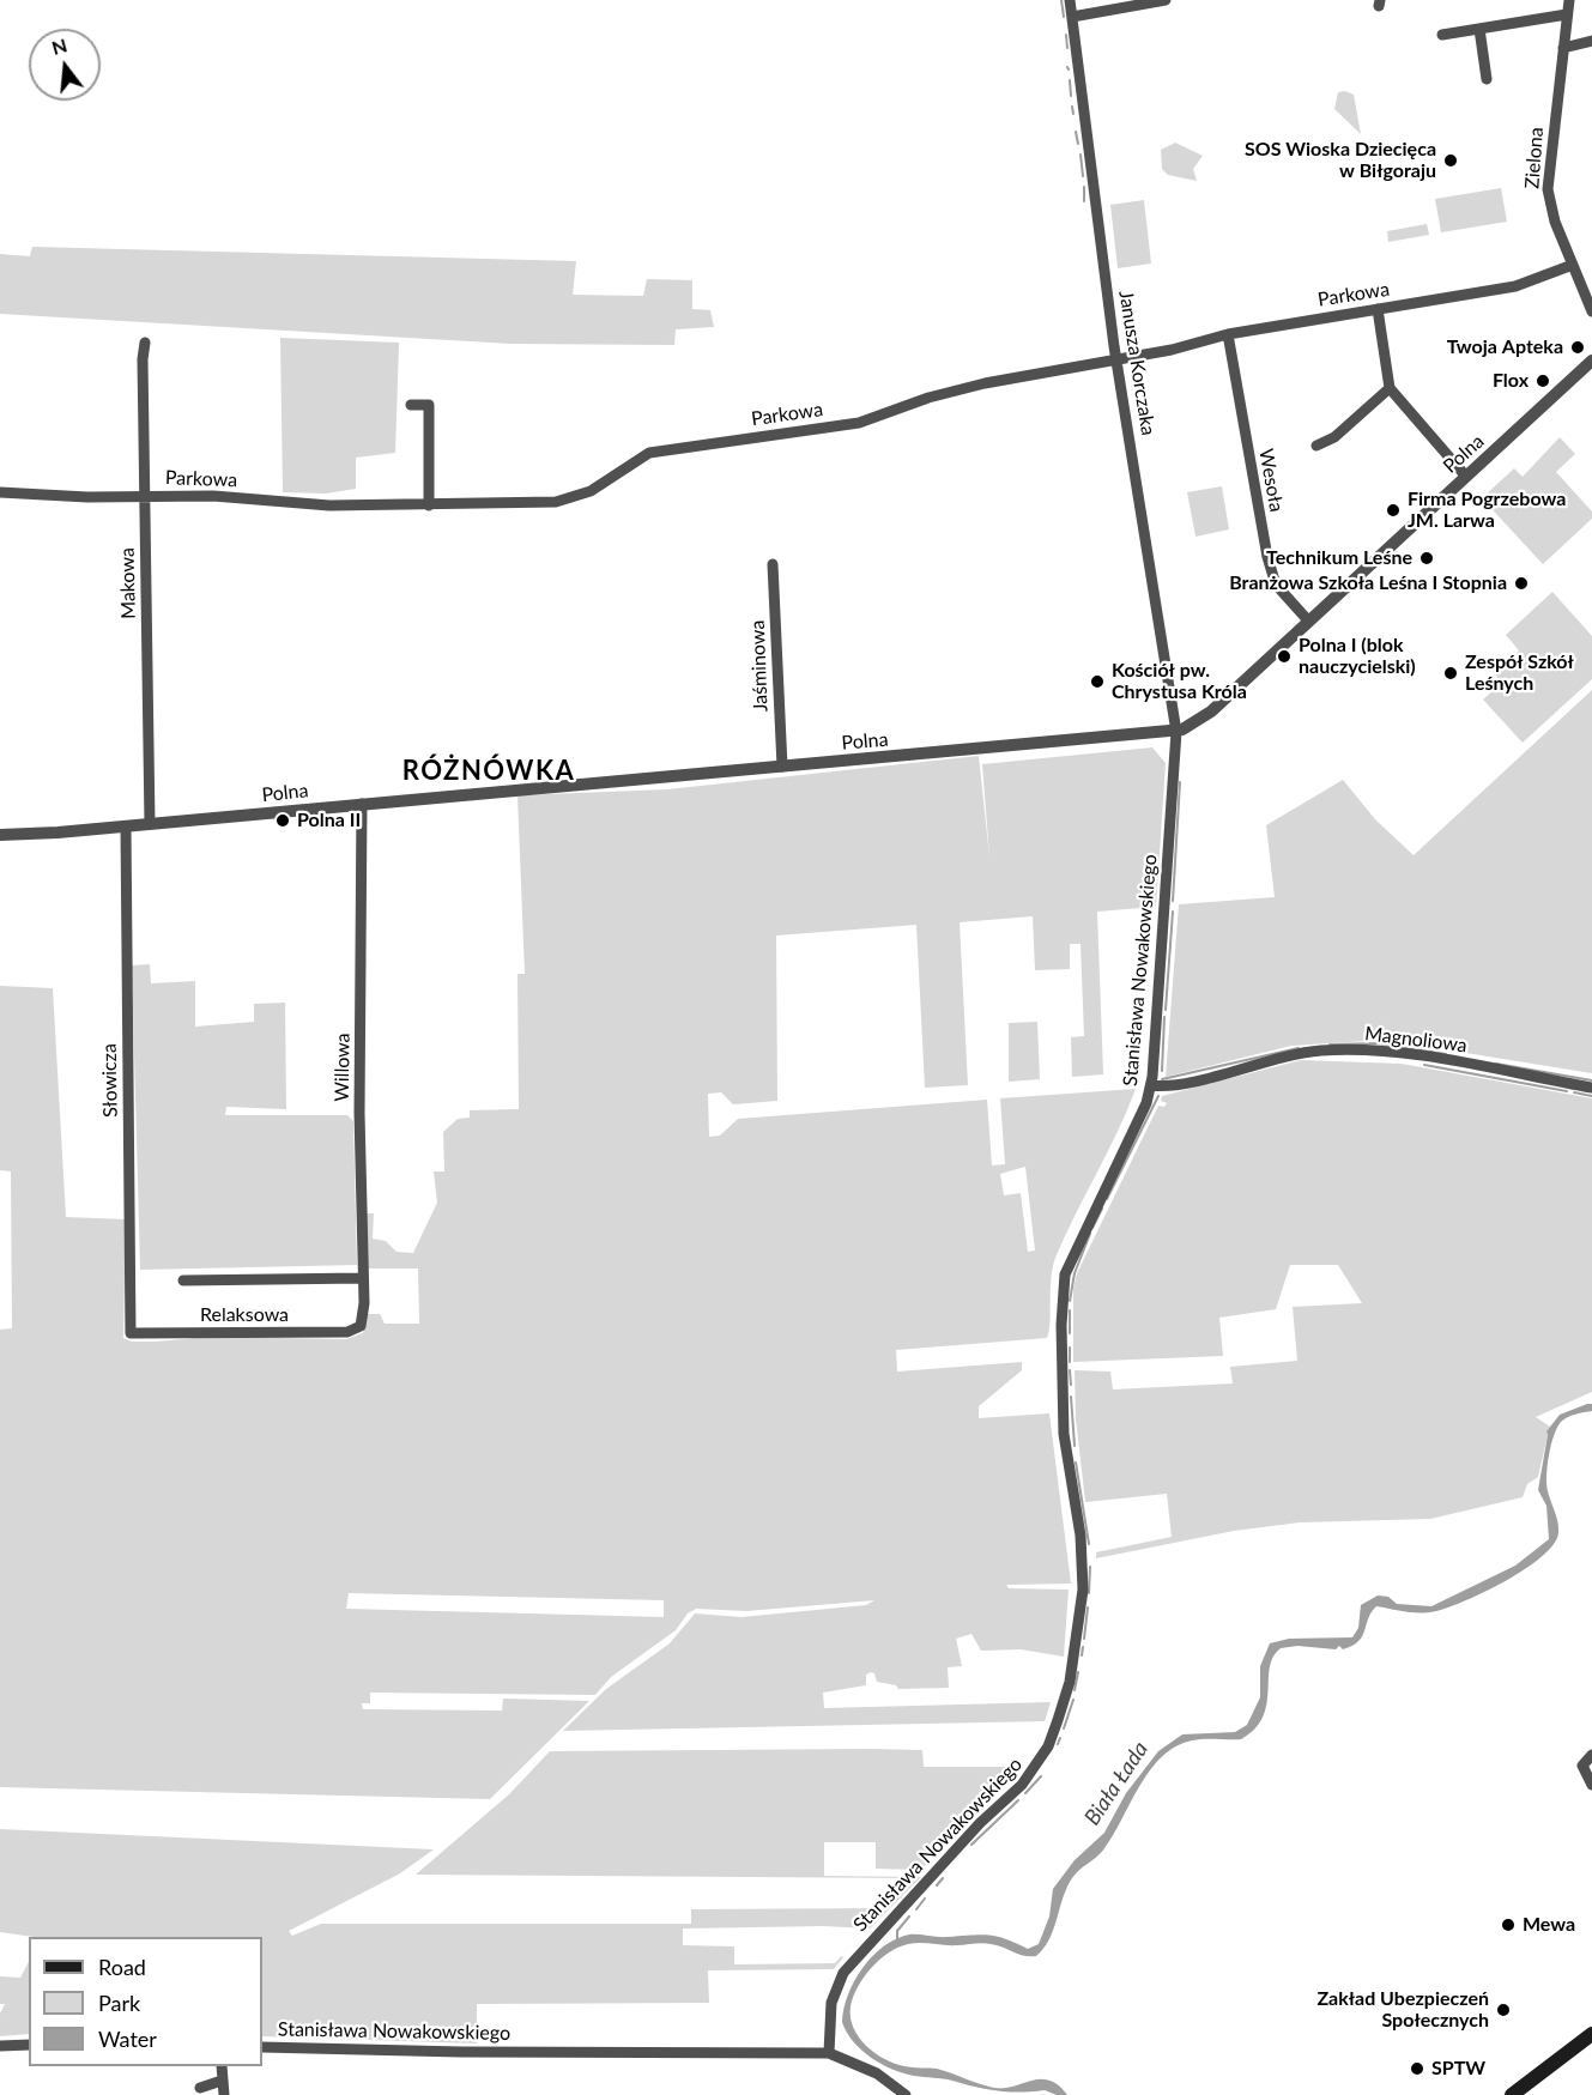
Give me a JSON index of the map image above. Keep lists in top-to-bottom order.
{
  "streets": {
    "street": [
      "Zielona",
      "Parkowa",
      "Janusza Korczaka",
      "Polna",
      "Wesoła",
      "Makowa",
      "Jaśminowa",
      "Stanisława Nowakowskiego",
      "Magnoliowa",
      "Willowa",
      "Słowicza",
      "Relaksowa"
    ]
  },
  "crossings": [
    ["Zielona", "Parkowa"],
    ["Parkowa", "Janusza Korczaka"],
    ["Parkowa", "Wesoła"],
    ["Parkowa", "Makowa"],
    ["Janusza Korczaka", "Polna"],
    ["Janusza Korczaka", "Stanisława Nowakowskiego"],
    ["Polna", "Wesoła"],
    ["Polna", "Makowa"],
    ["Polna", "Jaśminowa"],
    ["Polna", "Stanisława Nowakowskiego"],
    ["Polna", "Willowa"],
    ["Polna", "Słowicza"],
    ["Stanisława Nowakowskiego", "Magnoliowa"],
    ["Willowa", "Relaksowa"],
    ["Słowicza", "Relaksowa"]
  ],
  "districts": ["RÓŻNÓWKA"],
  "water": ["Biała Łada"],
  "places": [
    "SOS Wioska Dziecięca w Biłgoraju",
    "Twoja Apteka",
    "Flox",
    "Firma Pogrzebowa JM. Larwa",
    "Technikum Leśne",
    "Branżowa Szkoła Leśna I Stopnia",
    "Polna I (blok nauczycielski)",
    "Zespół Szkół Leśnych",
    "Kościół pw. Chrystusa Króla",
    "Polna II",
    "Mewa",
    "Zakład Ubezpieczeń Społecznych",
    "SPTW"
  ],
  "legend": ["Road", "Park", "Water"],
  "north": "top"
}
